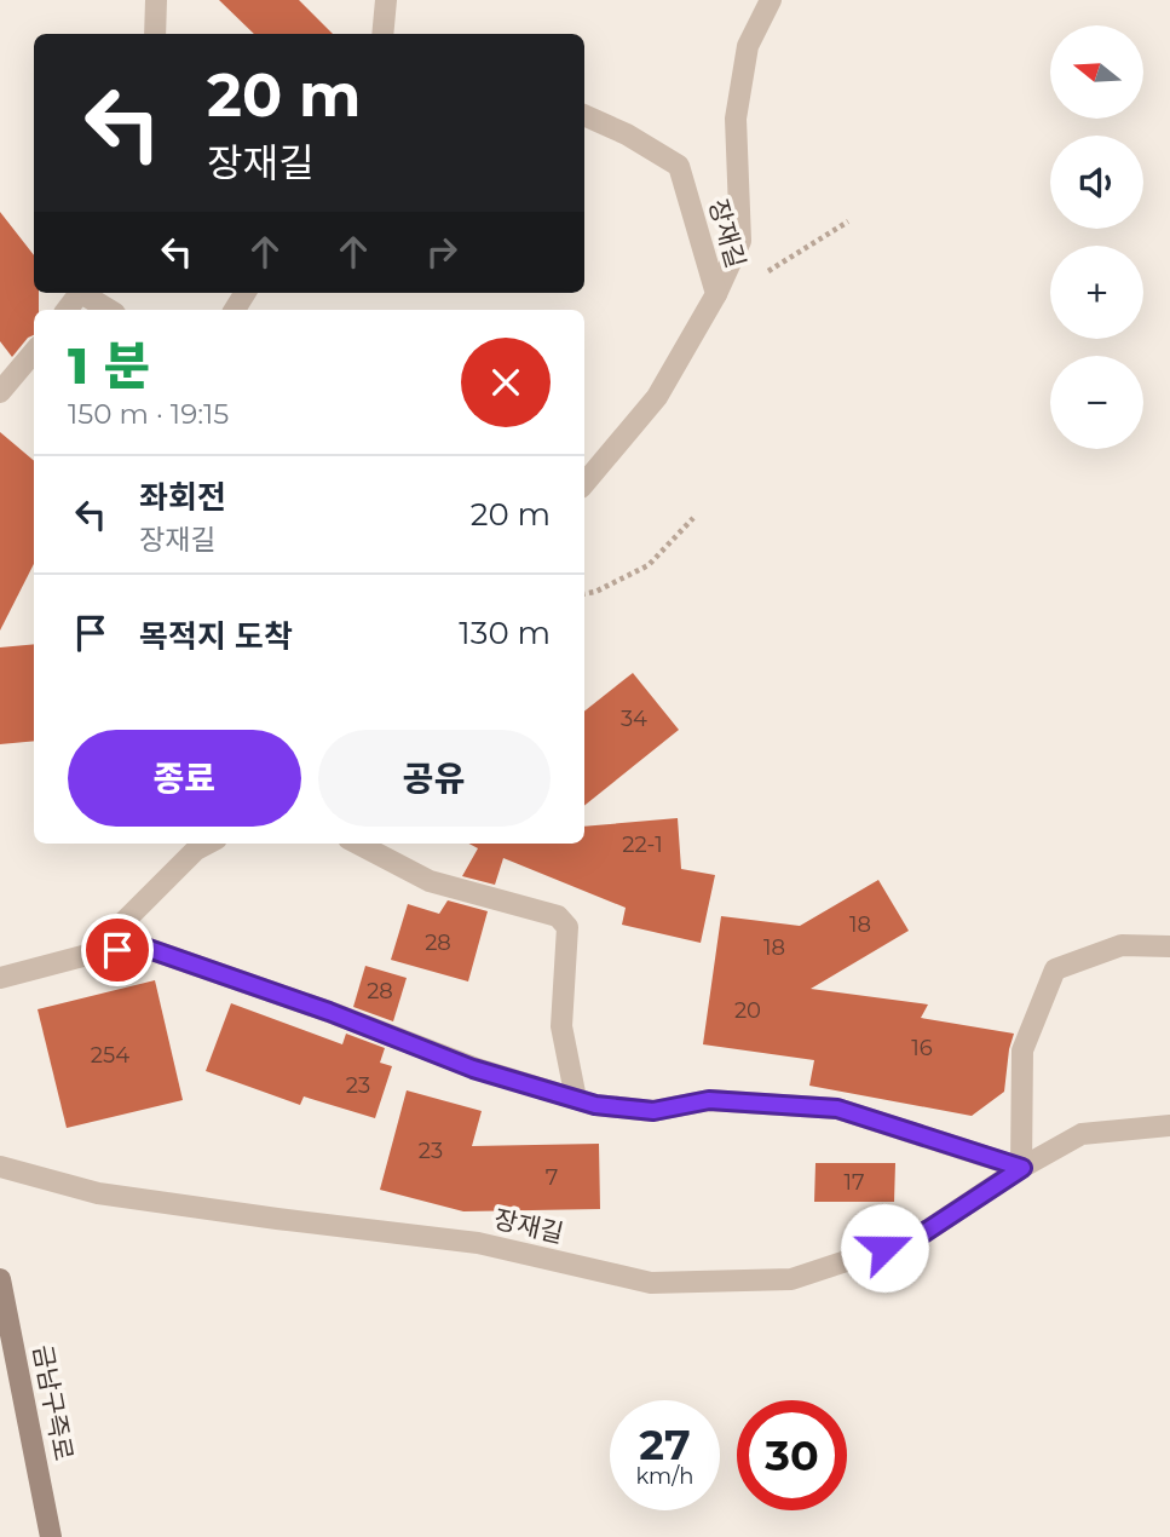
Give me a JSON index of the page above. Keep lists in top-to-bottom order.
{
  "streets": {
    "main road": ["금남구즉로"],
    "street": ["장재길"]
  },
  "house_numbers": [
    "34",
    "22-1",
    "18",
    "28",
    "18",
    "28",
    "20",
    "16",
    "254",
    "23",
    "23",
    "7",
    "17"
  ],
  "north": "left",
  "page": {
    "map_buttons": ["+", "−"],
    "turn": ["20 m", "장재길"],
    "heading": ["1 분", "150 m · 19:15"],
    "list": [
      {
        "name": "좌회전",
        "note": "장재길",
        "value": "20 m"
      },
      {
        "name": "목적지 도착",
        "value": "130 m"
      }
    ],
    "buttons": ["종료", "공유"],
    "speed": "27 km/h",
    "limit": "30"
  }
}
